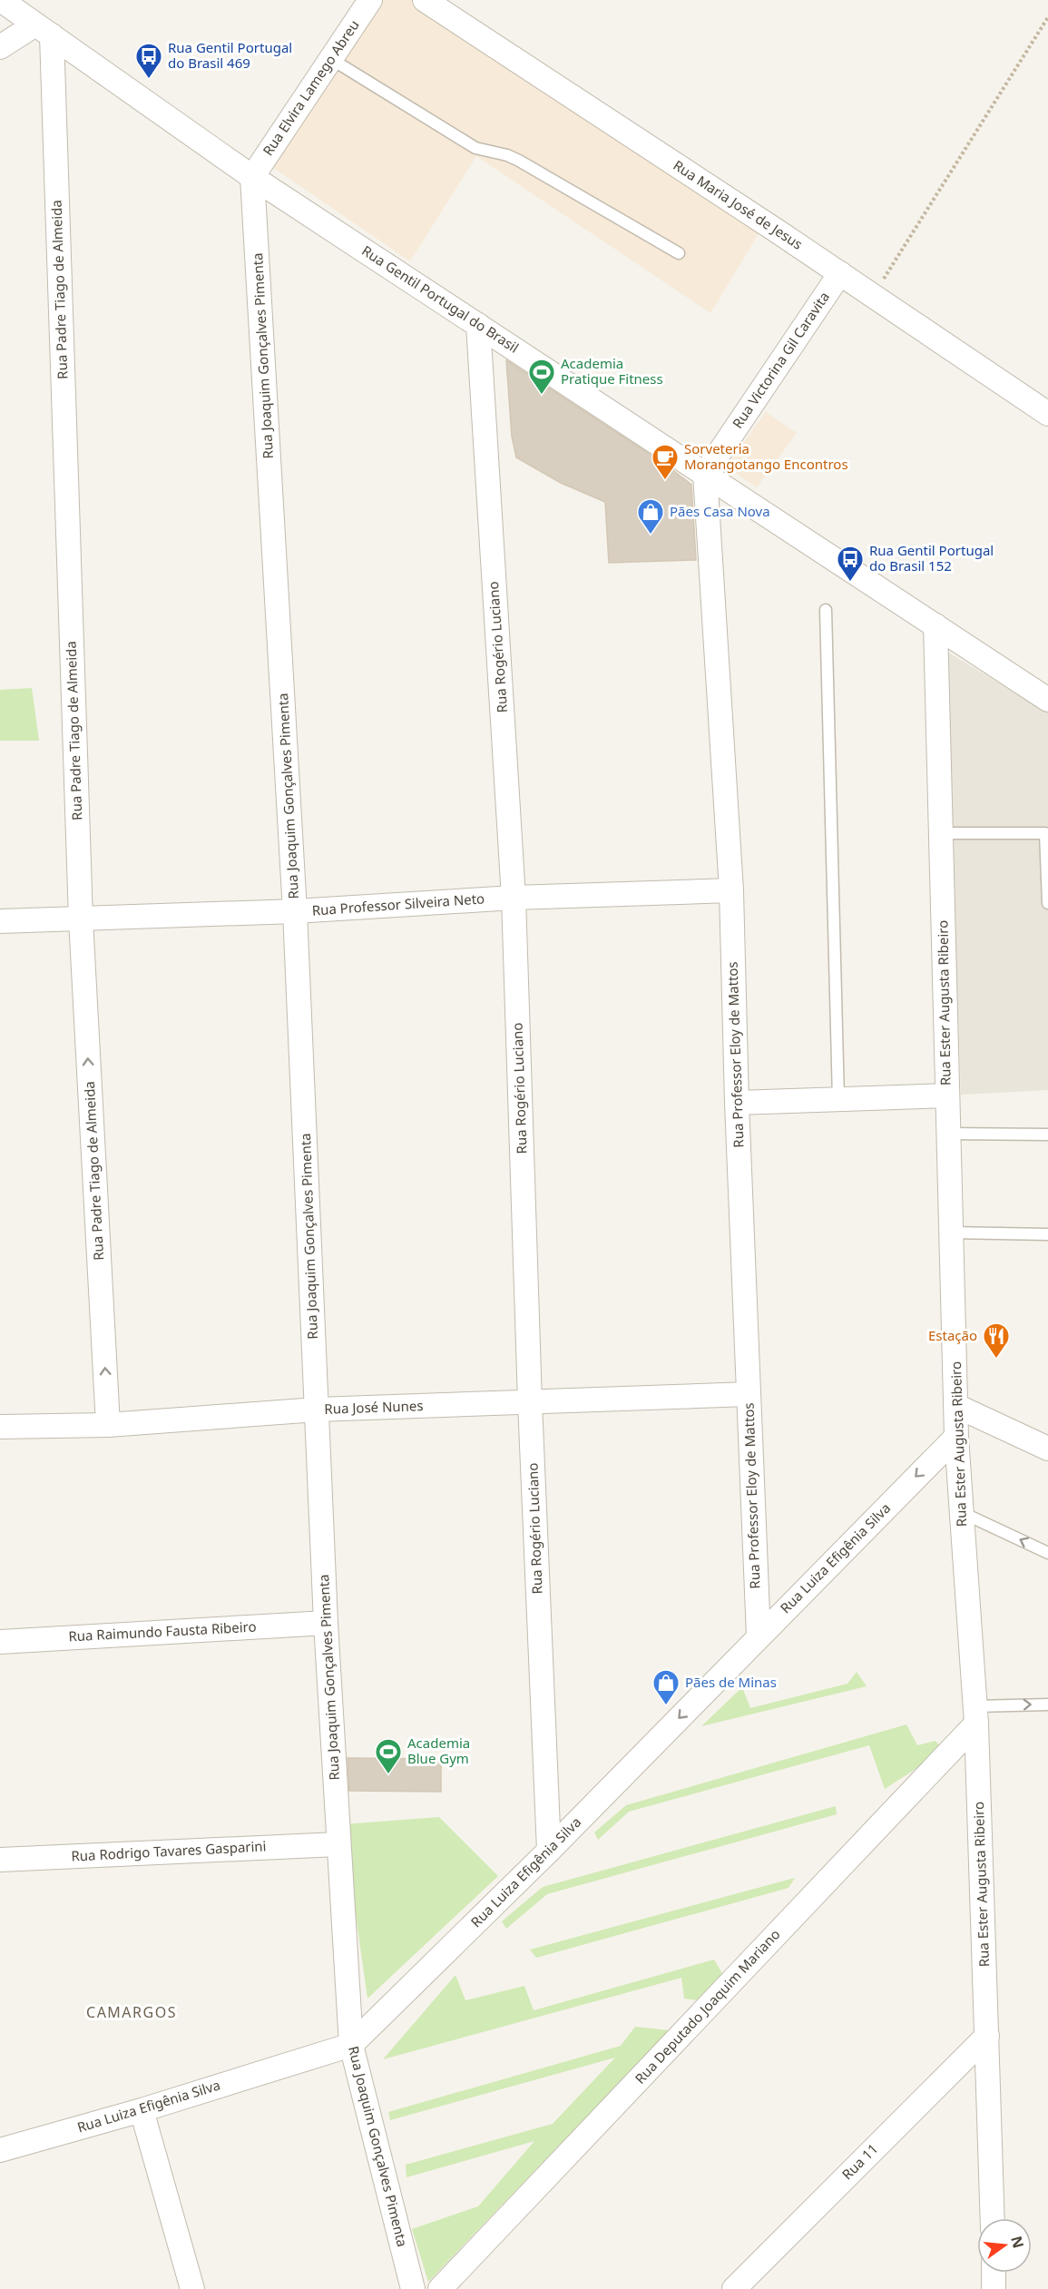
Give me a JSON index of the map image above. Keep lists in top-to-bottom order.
{
  "streets": {
    "street": [
      "Rua Elvira Lamego Abreu",
      "Rua Maria José de Jesus",
      "Rua Padre Tiago de Almeida",
      "Rua Gentil Portugal do Brasil",
      "Rua Joaquim Gonçalves Pimenta",
      "Rua Victorina Gil Caravita",
      "Rua Rogério Luciano",
      "Rua Professor Silveira Neto",
      "Rua Ester Augusta Ribeiro",
      "Rua Professor Eloy de Mattos",
      "Rua José Nunes",
      "Rua Luiza Efigênia Silva",
      "Rua Raimundo Fausta Ribeiro",
      "Rua Rodrigo Tavares Gasparini",
      "Rua Deputado Joaquim Mariano",
      "Rua 11"
    ]
  },
  "crossings": [
    ["Rua Elvira Lamego Abreu", "Rua Gentil Portugal do Brasil"],
    ["Rua Elvira Lamego Abreu", "Rua Joaquim Gonçalves Pimenta"],
    ["Rua Maria José de Jesus", "Rua Victorina Gil Caravita"],
    ["Rua Padre Tiago de Almeida", "Rua Gentil Portugal do Brasil"],
    ["Rua Padre Tiago de Almeida", "Rua Professor Silveira Neto"],
    ["Rua Padre Tiago de Almeida", "Rua José Nunes"],
    ["Rua Gentil Portugal do Brasil", "Rua Joaquim Gonçalves Pimenta"],
    ["Rua Gentil Portugal do Brasil", "Rua Victorina Gil Caravita"],
    ["Rua Gentil Portugal do Brasil", "Rua Rogério Luciano"],
    ["Rua Gentil Portugal do Brasil", "Rua Ester Augusta Ribeiro"],
    ["Rua Gentil Portugal do Brasil", "Rua Professor Eloy de Mattos"],
    ["Rua Joaquim Gonçalves Pimenta", "Rua Professor Silveira Neto"],
    ["Rua Joaquim Gonçalves Pimenta", "Rua José Nunes"],
    ["Rua Joaquim Gonçalves Pimenta", "Rua Luiza Efigênia Silva"],
    ["Rua Joaquim Gonçalves Pimenta", "Rua Raimundo Fausta Ribeiro"],
    ["Rua Joaquim Gonçalves Pimenta", "Rua Rodrigo Tavares Gasparini"],
    ["Rua Victorina Gil Caravita", "Rua Professor Eloy de Mattos"],
    ["Rua Rogério Luciano", "Rua Professor Silveira Neto"],
    ["Rua Rogério Luciano", "Rua José Nunes"],
    ["Rua Rogério Luciano", "Rua Luiza Efigênia Silva"],
    ["Rua Professor Silveira Neto", "Rua Professor Eloy de Mattos"],
    ["Rua Ester Augusta Ribeiro", "Rua Luiza Efigênia Silva"],
    ["Rua Ester Augusta Ribeiro", "Rua Deputado Joaquim Mariano"],
    ["Rua Ester Augusta Ribeiro", "Rua 11"],
    ["Rua Professor Eloy de Mattos", "Rua José Nunes"],
    ["Rua Professor Eloy de Mattos", "Rua Luiza Efigênia Silva"]
  ],
  "one_way": ["Rua Padre Tiago de Almeida", "Rua Luiza Efigênia Silva"],
  "districts": ["CAMARGOS"],
  "places": {
    "bus stop": ["Rua Gentil Portugal do Brasil 469", "Rua Gentil Portugal do Brasil 152"],
    "sports": ["Academia Pratique Fitness", "Academia Blue Gym"],
    "cafe": ["Sorveteria Morangotango Encontros"],
    "shop": ["Pães Casa Nova", "Pães de Minas"],
    "restaurant": ["Estação"]
  },
  "north": "right"
}
